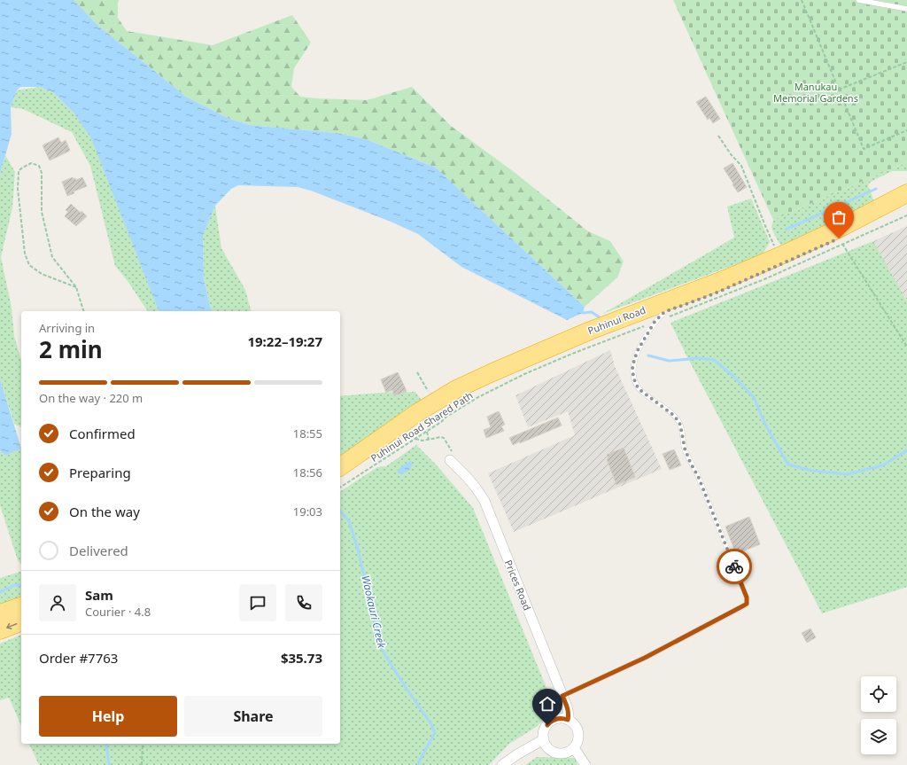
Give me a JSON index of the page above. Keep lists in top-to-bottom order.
{
  "streets": {
    "highway": ["Puhinui Road"],
    "street": ["Prices Road"],
    "path": ["Puhinui Road Shared Path"]
  },
  "crossings": [
    ["Puhinui Road", "Puhinui Road Shared Path"]
  ],
  "water": ["Waokauri Creek"],
  "parks": ["Manukau Memorial Gardens"],
  "page": {
    "heading": ["2 min", "Arriving in", "19:22–19:27"],
    "panel": [
      "Sam",
      "Courier · 4.8",
      "Order #7763",
      "$35.73"
    ],
    "bar": "On the way · 220 m",
    "list": [
      ["Confirmed", "18:55"],
      ["Preparing", "18:56"],
      ["On the way", "19:03"],
      "Delivered"
    ],
    "buttons": ["Help", "Share"]
  }
}
